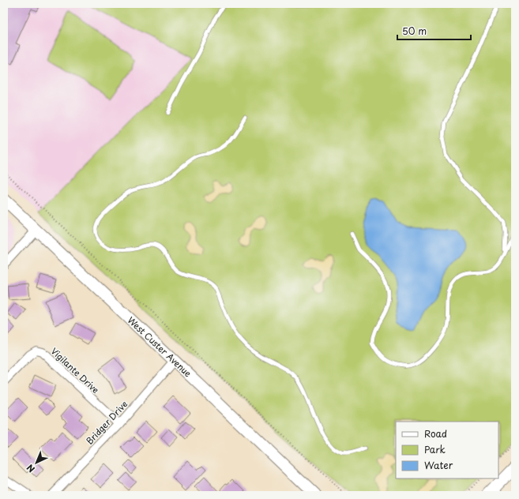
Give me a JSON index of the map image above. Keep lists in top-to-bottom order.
{
  "streets": {
    "main road": ["West Custer Avenue"],
    "street": ["Vigilante Drive", "Bridger Drive"]
  },
  "crossings": [
    ["West Custer Avenue", "Bridger Drive"],
    ["Vigilante Drive", "Bridger Drive"]
  ],
  "legend": ["Road", "Park", "Water"],
  "scale_bar": "50 m",
  "north": "bottom left"
}
